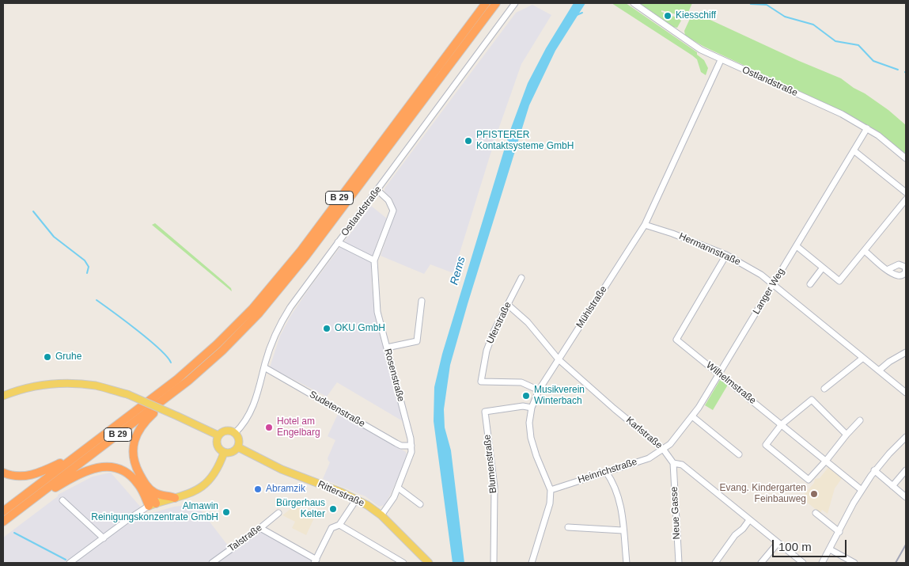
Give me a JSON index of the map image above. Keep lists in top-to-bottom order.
{
  "streets": {
    "highway": ["B 29"],
    "main road": ["Ritterstraße"],
    "street": [
      "Ostlandstraße",
      "Hermannstraße",
      "Langer Weg",
      "Mühlstraße",
      "Uferstraße",
      "Rosenstraße",
      "Wilhelmstraße",
      "Sudetenstraße",
      "Karlstraße",
      "Blumenstraße",
      "Heinrichstraße",
      "Neue Gasse",
      "Talstraße"
    ]
  },
  "crossings": [
    ["Ostlandstraße", "Langer Weg"],
    ["Ostlandstraße", "Mühlstraße"],
    ["Ostlandstraße", "Rosenstraße"],
    ["Ostlandstraße", "Sudetenstraße"],
    ["Ostlandstraße", "Ritterstraße"],
    ["Hermannstraße", "Langer Weg"],
    ["Hermannstraße", "Mühlstraße"],
    ["Hermannstraße", "Wilhelmstraße"],
    ["Langer Weg", "Wilhelmstraße"],
    ["Langer Weg", "Karlstraße"],
    ["Langer Weg", "Heinrichstraße"],
    ["Mühlstraße", "Uferstraße"],
    ["Mühlstraße", "Karlstraße"],
    ["Mühlstraße", "Blumenstraße"],
    ["Mühlstraße", "Heinrichstraße"],
    ["Uferstraße", "Karlstraße"],
    ["Rosenstraße", "Sudetenstraße"],
    ["Rosenstraße", "Ritterstraße"],
    ["Karlstraße", "Heinrichstraße"],
    ["Karlstraße", "Neue Gasse"]
  ],
  "water": ["Rems"],
  "places": [
    "Kiesschiff",
    "PFISTERER Kontaktsysteme GmbH",
    "OKU GmbH",
    "Gruhe",
    "Musikverein Winterbach",
    "Hotel am Engelbarg",
    "Abramzik",
    "Evang. Kindergarten Feinbauweg",
    "Bürgerhaus Kelter",
    "Almawin Reinigungskonzentrate GmbH"
  ],
  "scale_bar": "100 m"
}
